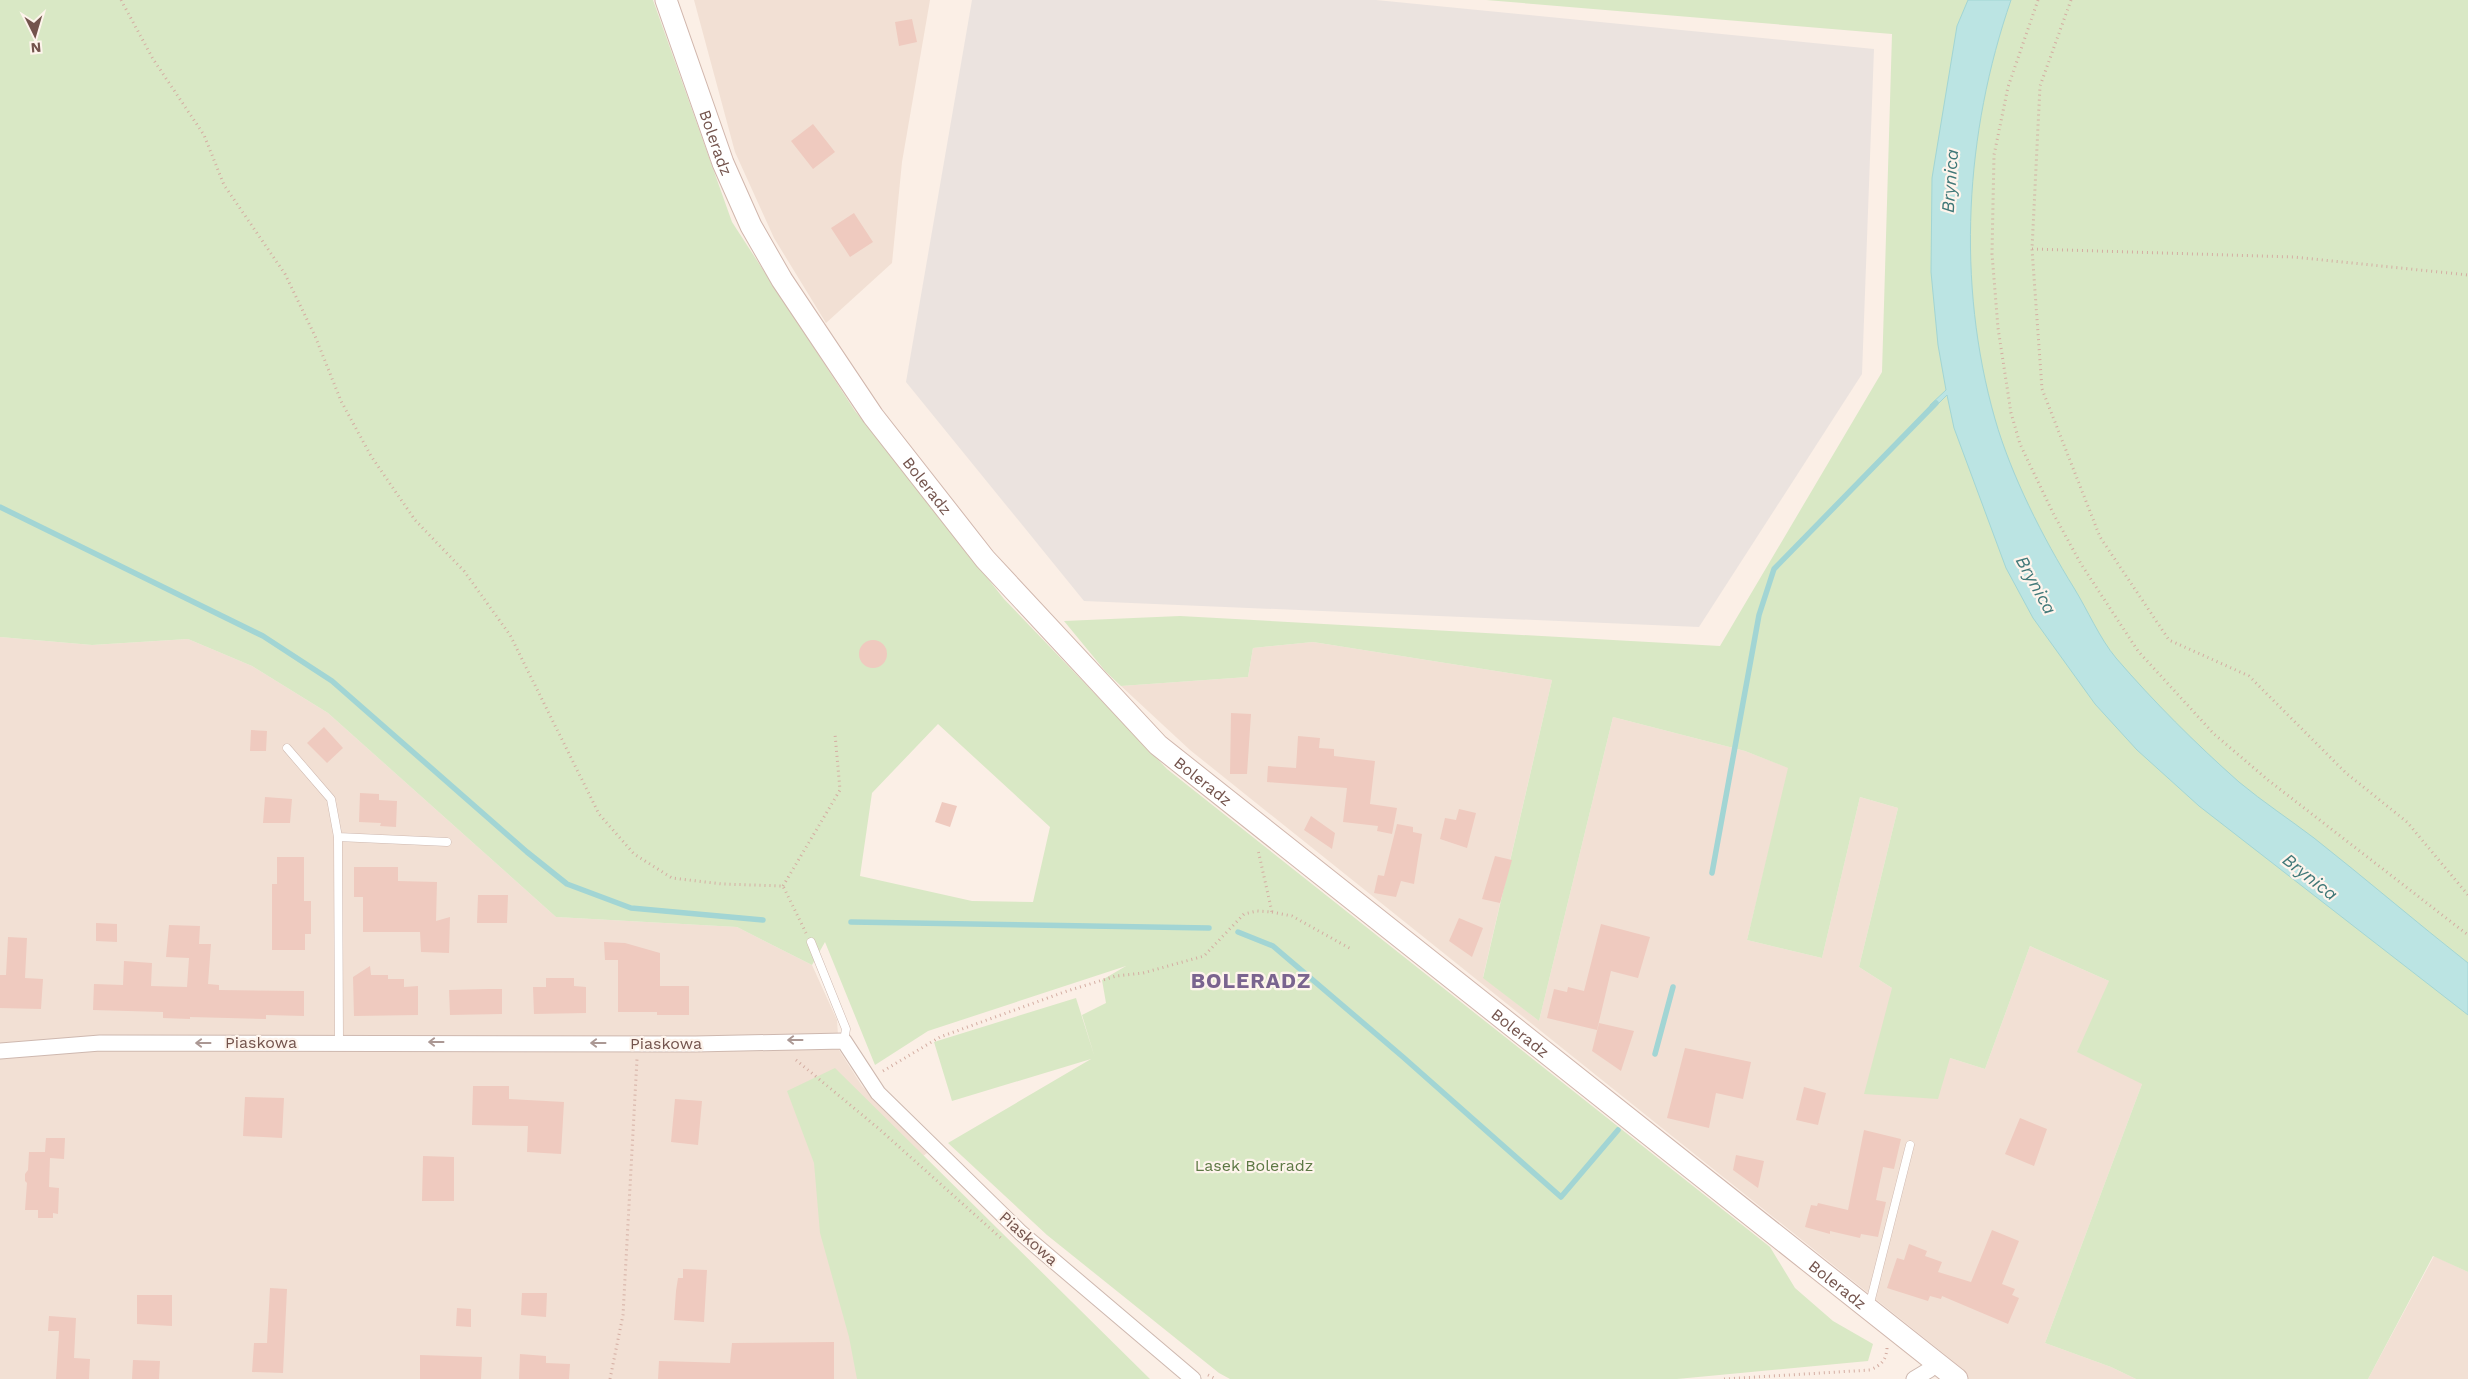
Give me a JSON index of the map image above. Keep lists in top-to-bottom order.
{
  "streets": {
    "street": ["Boleradz", "Piaskowa"]
  },
  "one_way": ["Piaskowa"],
  "districts": ["BOLERADZ"],
  "water": ["Brynica"],
  "parks": ["Lasek Boleradz"],
  "north": "bottom"
}
